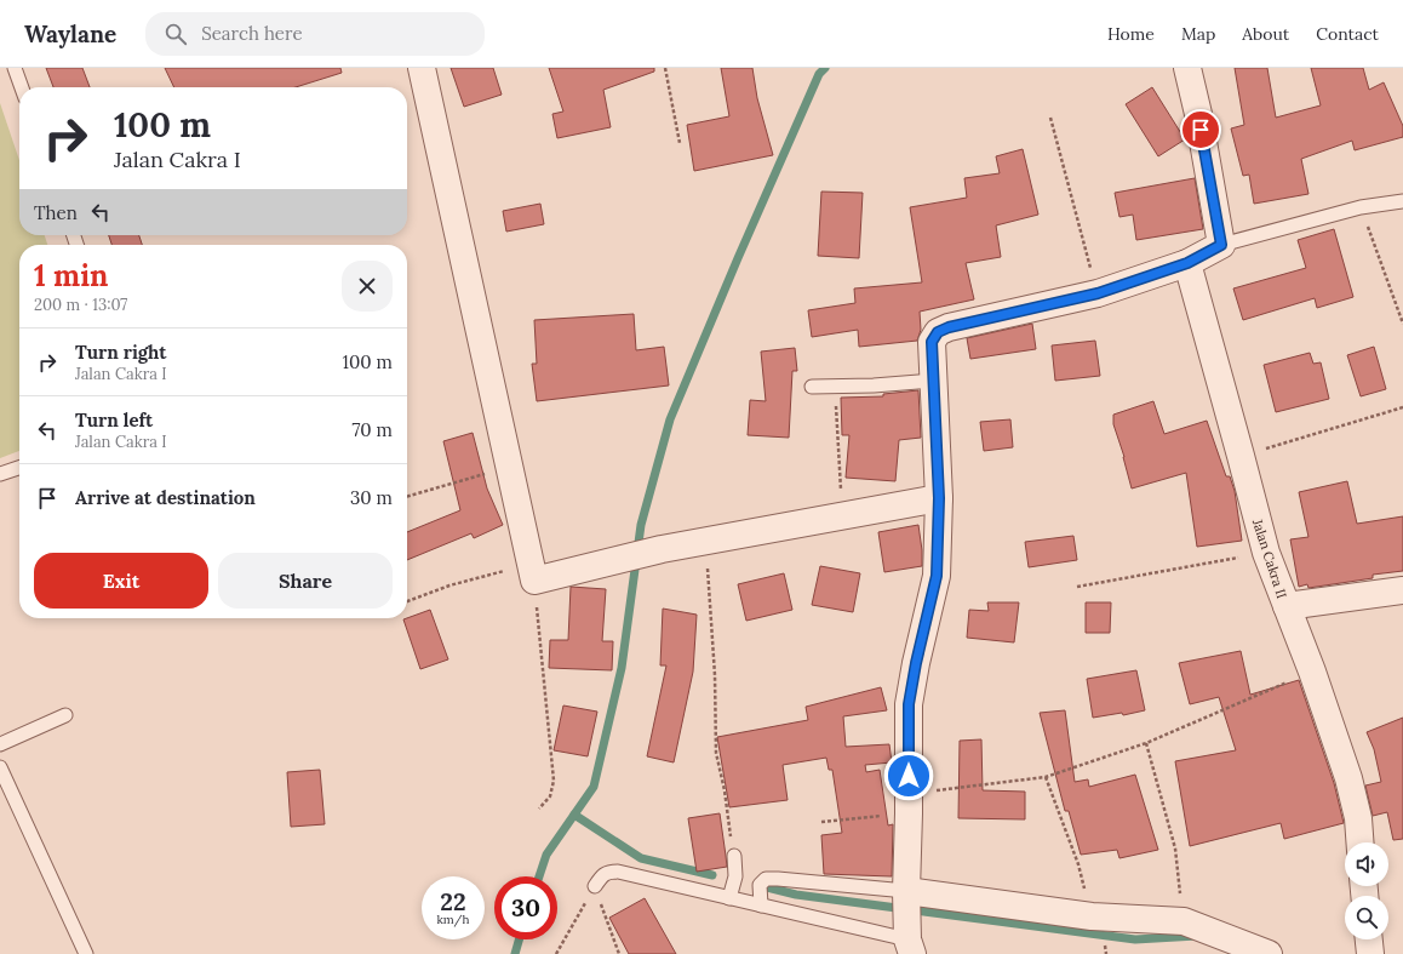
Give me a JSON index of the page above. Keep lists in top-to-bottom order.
{
  "streets": {
    "street": ["Jalan Cakra II"]
  },
  "page": {
    "header": "Waylane",
    "search": "Search here",
    "nav": [
      "Home",
      "Map",
      "About",
      "Contact"
    ],
    "turn": ["100 m", "Jalan Cakra I"],
    "then": "Then",
    "heading": ["1 min", "200 m · 13:07"],
    "list": [
      {
        "name": "Turn right",
        "note": "Jalan Cakra I",
        "value": "100 m"
      },
      {
        "name": "Turn left",
        "note": "Jalan Cakra I",
        "value": "70 m"
      },
      {
        "name": "Arrive at destination",
        "value": "30 m"
      }
    ],
    "buttons": ["Exit", "Share"],
    "speed": "22 km/h",
    "limit": "30"
  }
}
